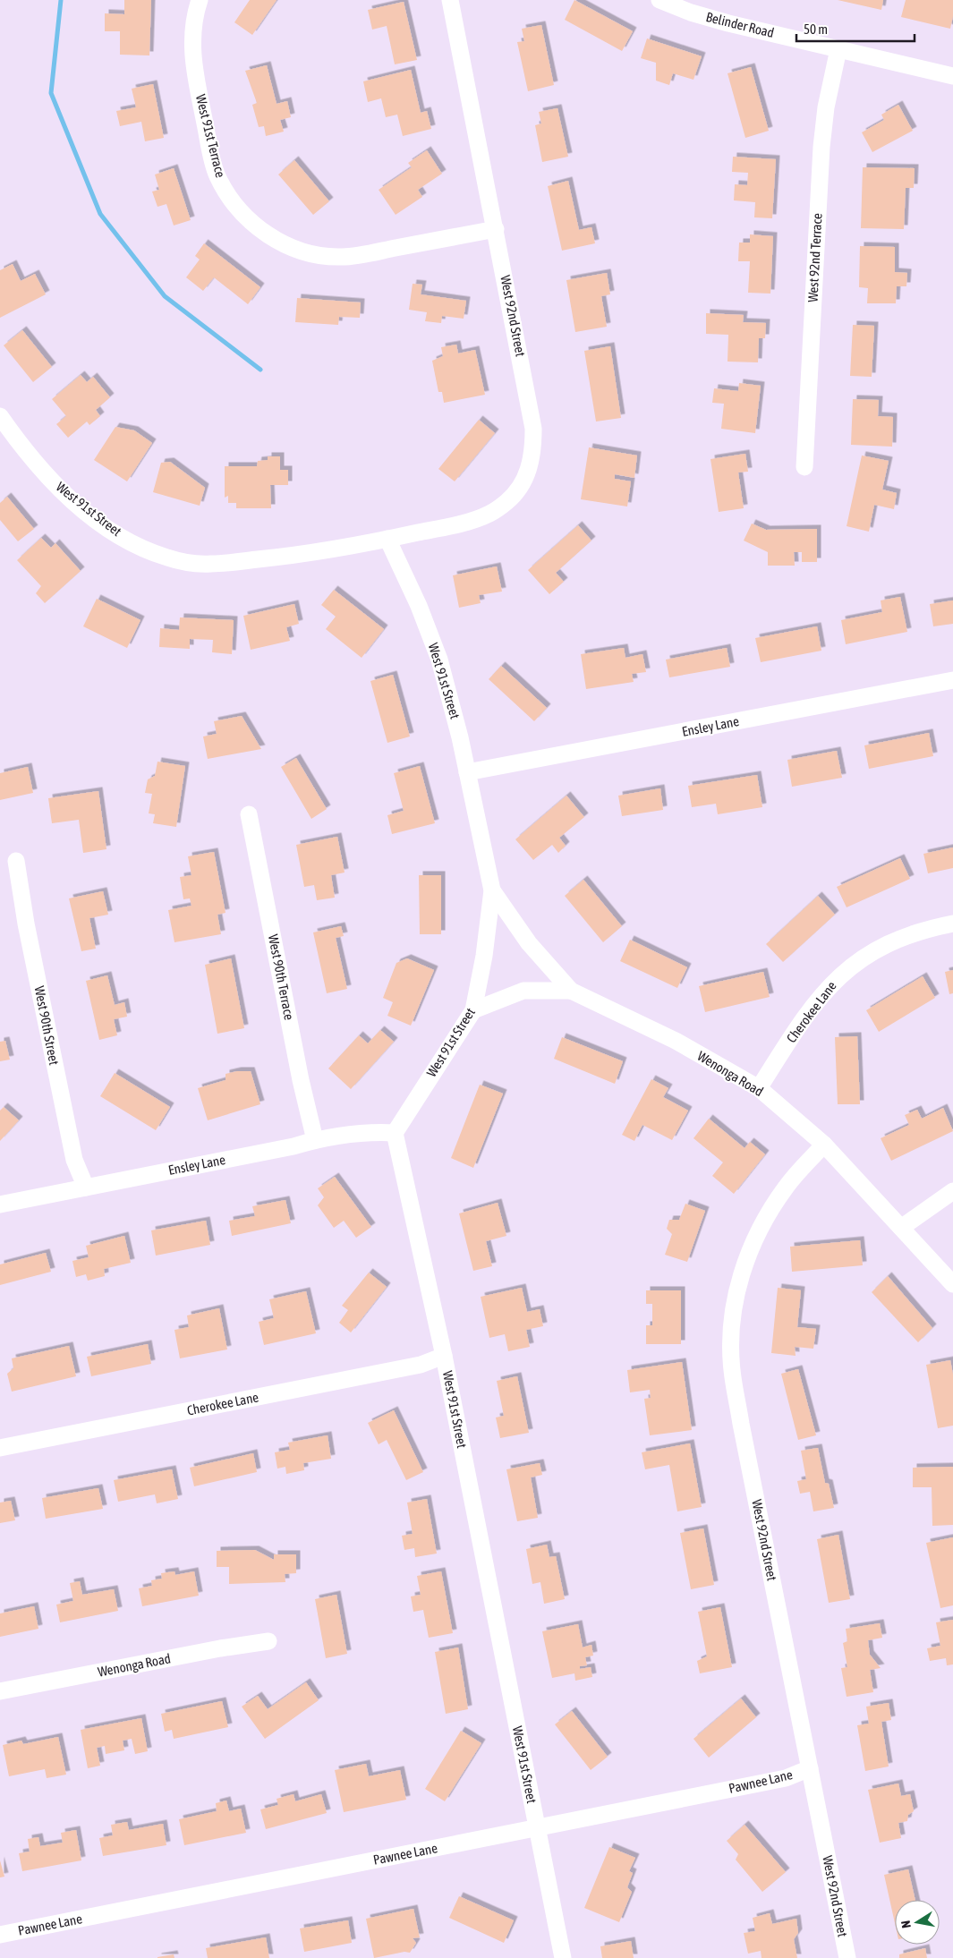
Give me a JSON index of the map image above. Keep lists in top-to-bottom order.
{
  "streets": {
    "street": [
      "Belinder Road",
      "West 91st Terrace",
      "West 92nd Terrace",
      "West 92nd Street",
      "West 91st Street",
      "Ensley Lane",
      "West 90th Terrace",
      "Cherokee Lane",
      "West 90th Street",
      "Wenonga Road",
      "Pawnee Lane"
    ]
  },
  "crossings": [
    ["Belinder Road", "West 92nd Terrace"],
    ["West 91st Terrace", "West 92nd Street"],
    ["West 92nd Street", "West 91st Street"],
    ["West 92nd Street", "Wenonga Road"],
    ["West 92nd Street", "Pawnee Lane"],
    ["West 91st Street", "Ensley Lane"],
    ["West 91st Street", "Cherokee Lane"],
    ["West 91st Street", "Wenonga Road"],
    ["West 91st Street", "Pawnee Lane"],
    ["Ensley Lane", "West 90th Terrace"],
    ["Ensley Lane", "West 90th Street"],
    ["Cherokee Lane", "Wenonga Road"]
  ],
  "scale_bar": "50 m",
  "north": "left"
}
